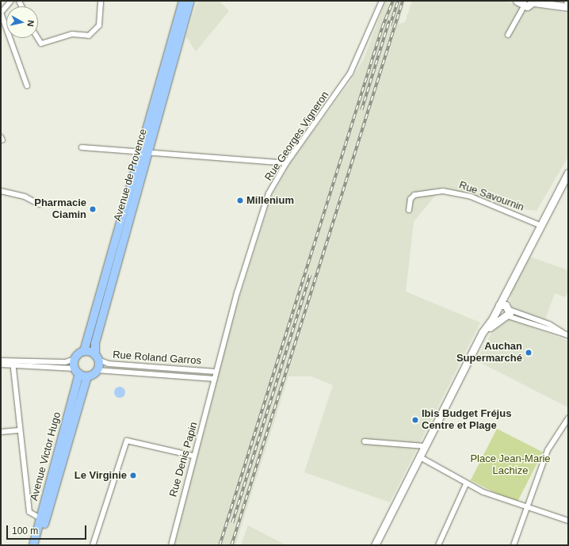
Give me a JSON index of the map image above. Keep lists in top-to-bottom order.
{
  "streets": {
    "main road": ["Avenue de Provence", "Avenue Victor Hugo"],
    "street": [
      "Rue Georges Vigneron",
      "Rue Savournin",
      "Rue Roland Garros",
      "Rue Denis Papin"
    ]
  },
  "crossings": [
    ["Rue Georges Vigneron", "Rue Roland Garros"],
    ["Rue Georges Vigneron", "Rue Denis Papin"],
    ["Avenue de Provence", "Rue Roland Garros"],
    ["Avenue de Provence", "Avenue Victor Hugo"],
    ["Rue Roland Garros", "Avenue Victor Hugo"],
    ["Rue Roland Garros", "Rue Denis Papin"]
  ],
  "parks": ["Place Jean-Marie Lachize"],
  "places": [
    "Millenium",
    "Pharmacie Ciamin",
    "Auchan Supermarché",
    "Ibis Budget Fréjus Centre et Plage",
    "Le Virginie"
  ],
  "scale_bar": "100 m",
  "north": "right"
}
